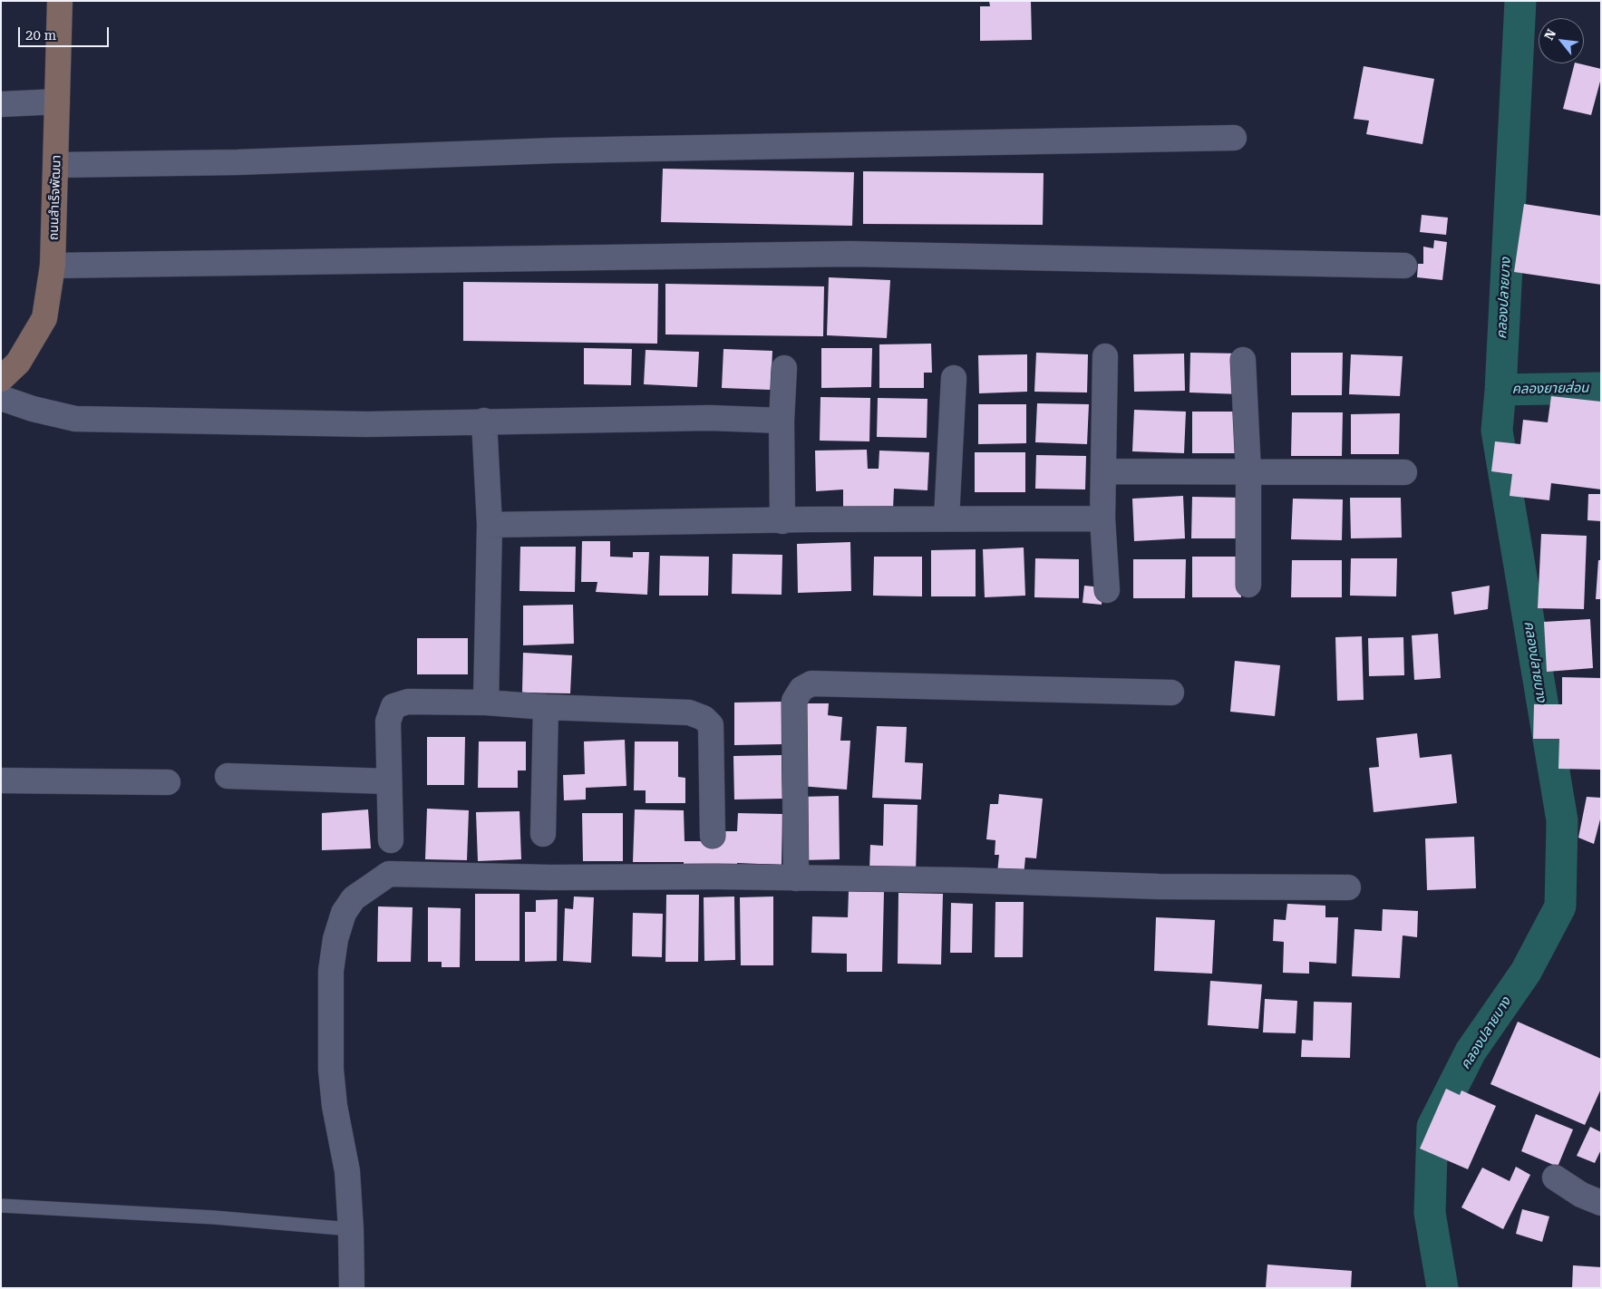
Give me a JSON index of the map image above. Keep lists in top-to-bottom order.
{
  "streets": {
    "street": ["ถนนสำเร็จพัฒนา"]
  },
  "water": ["คลองปลายบาง", "คลองยายส่อน"],
  "scale_bar": "20 m",
  "north": "top left"
}
